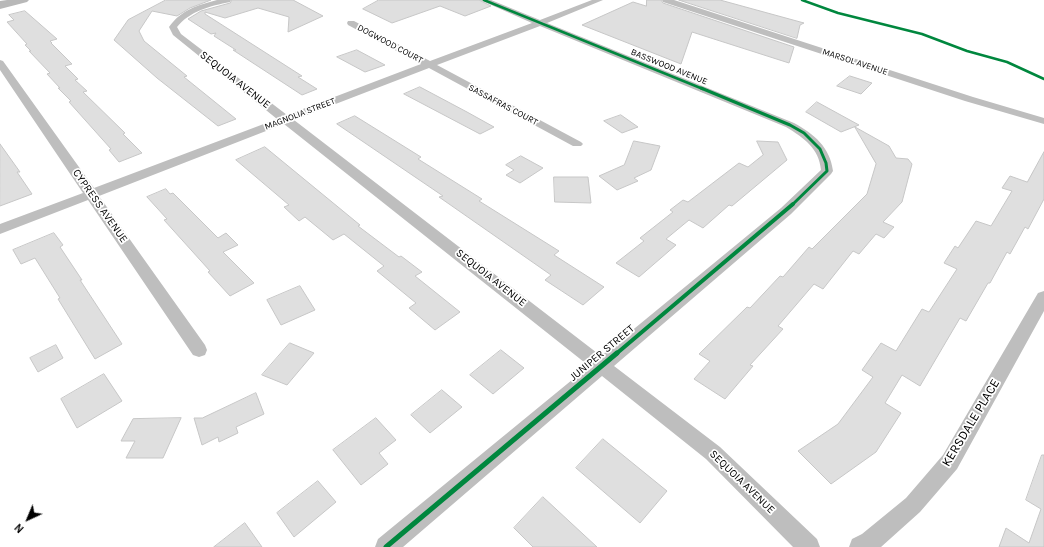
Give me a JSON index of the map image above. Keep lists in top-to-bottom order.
{
  "streets": {
    "street": [
      "DOGWOOD COURT",
      "MARSOL AVENUE",
      "BASSWOOD AVENUE",
      "SEQUOIA AVENUE",
      "SASSAFRAS COURT",
      "MAGNOLIA STREET",
      "CYPRESS AVENUE",
      "JUNIPER STREET",
      "KERSDALE PLACE"
    ]
  },
  "crossings": [
    ["DOGWOOD COURT", "SASSAFRAS COURT"],
    ["DOGWOOD COURT", "MAGNOLIA STREET"],
    ["BASSWOOD AVENUE", "MAGNOLIA STREET"],
    ["BASSWOOD AVENUE", "JUNIPER STREET"],
    ["SEQUOIA AVENUE", "MAGNOLIA STREET"],
    ["SEQUOIA AVENUE", "JUNIPER STREET"],
    ["SASSAFRAS COURT", "MAGNOLIA STREET"],
    ["MAGNOLIA STREET", "CYPRESS AVENUE"]
  ],
  "north": "bottom left"
}
